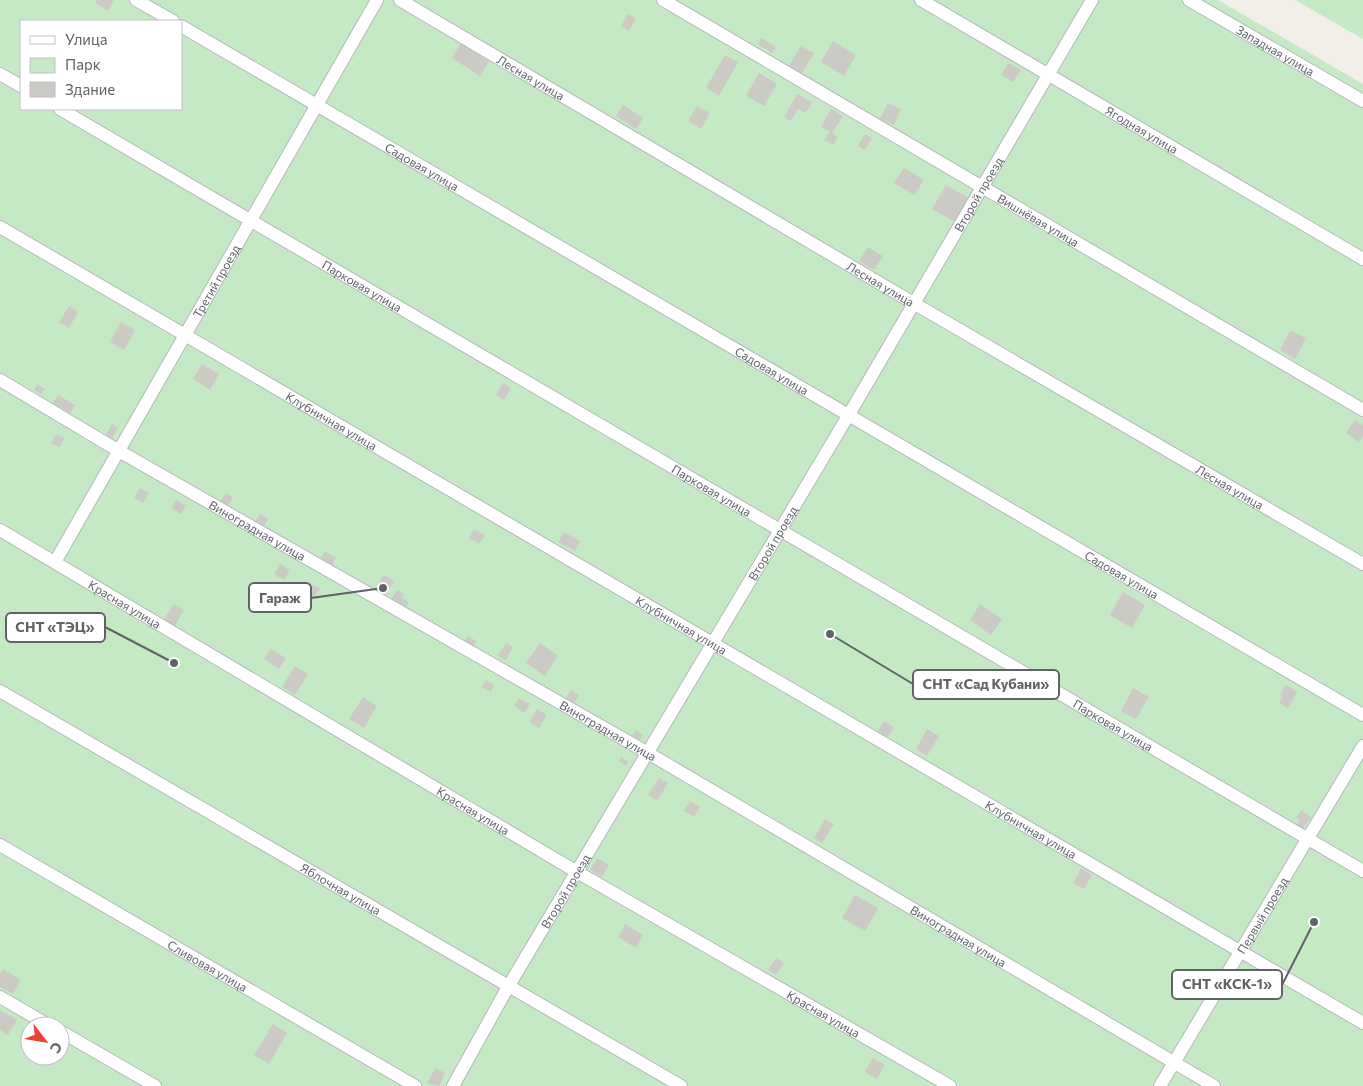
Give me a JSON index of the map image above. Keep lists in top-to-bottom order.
{
  "streets": {
    "street": [
      "Западная улица",
      "Лесная улица",
      "Ягодная улица",
      "Садовая улица",
      "Второй проезд",
      "Вишнёвая улица",
      "Третий проезд",
      "Парковая улица",
      "Клубничная улица",
      "Виноградная улица",
      "Красная улица",
      "Яблочная улица",
      "Первый проезд",
      "Сливовая улица"
    ]
  },
  "crossings": [
    ["Лесная улица", "Второй проезд"],
    ["Ягодная улица", "Второй проезд"],
    ["Садовая улица", "Второй проезд"],
    ["Садовая улица", "Третий проезд"],
    ["Второй проезд", "Вишнёвая улица"],
    ["Второй проезд", "Парковая улица"],
    ["Второй проезд", "Клубничная улица"],
    ["Второй проезд", "Виноградная улица"],
    ["Второй проезд", "Красная улица"],
    ["Второй проезд", "Яблочная улица"],
    ["Третий проезд", "Парковая улица"],
    ["Третий проезд", "Клубничная улица"],
    ["Третий проезд", "Виноградная улица"],
    ["Третий проезд", "Красная улица"],
    ["Парковая улица", "Первый проезд"],
    ["Клубничная улица", "Первый проезд"],
    ["Виноградная улица", "Первый проезд"]
  ],
  "places": [
    "Гараж",
    "СНТ «Сад Кубани»",
    "СНТ «ТЭЦ»",
    "СНТ «КСК-1»"
  ],
  "legend": ["Улица", "Парк", "Здание"],
  "north": "bottom right"
}
